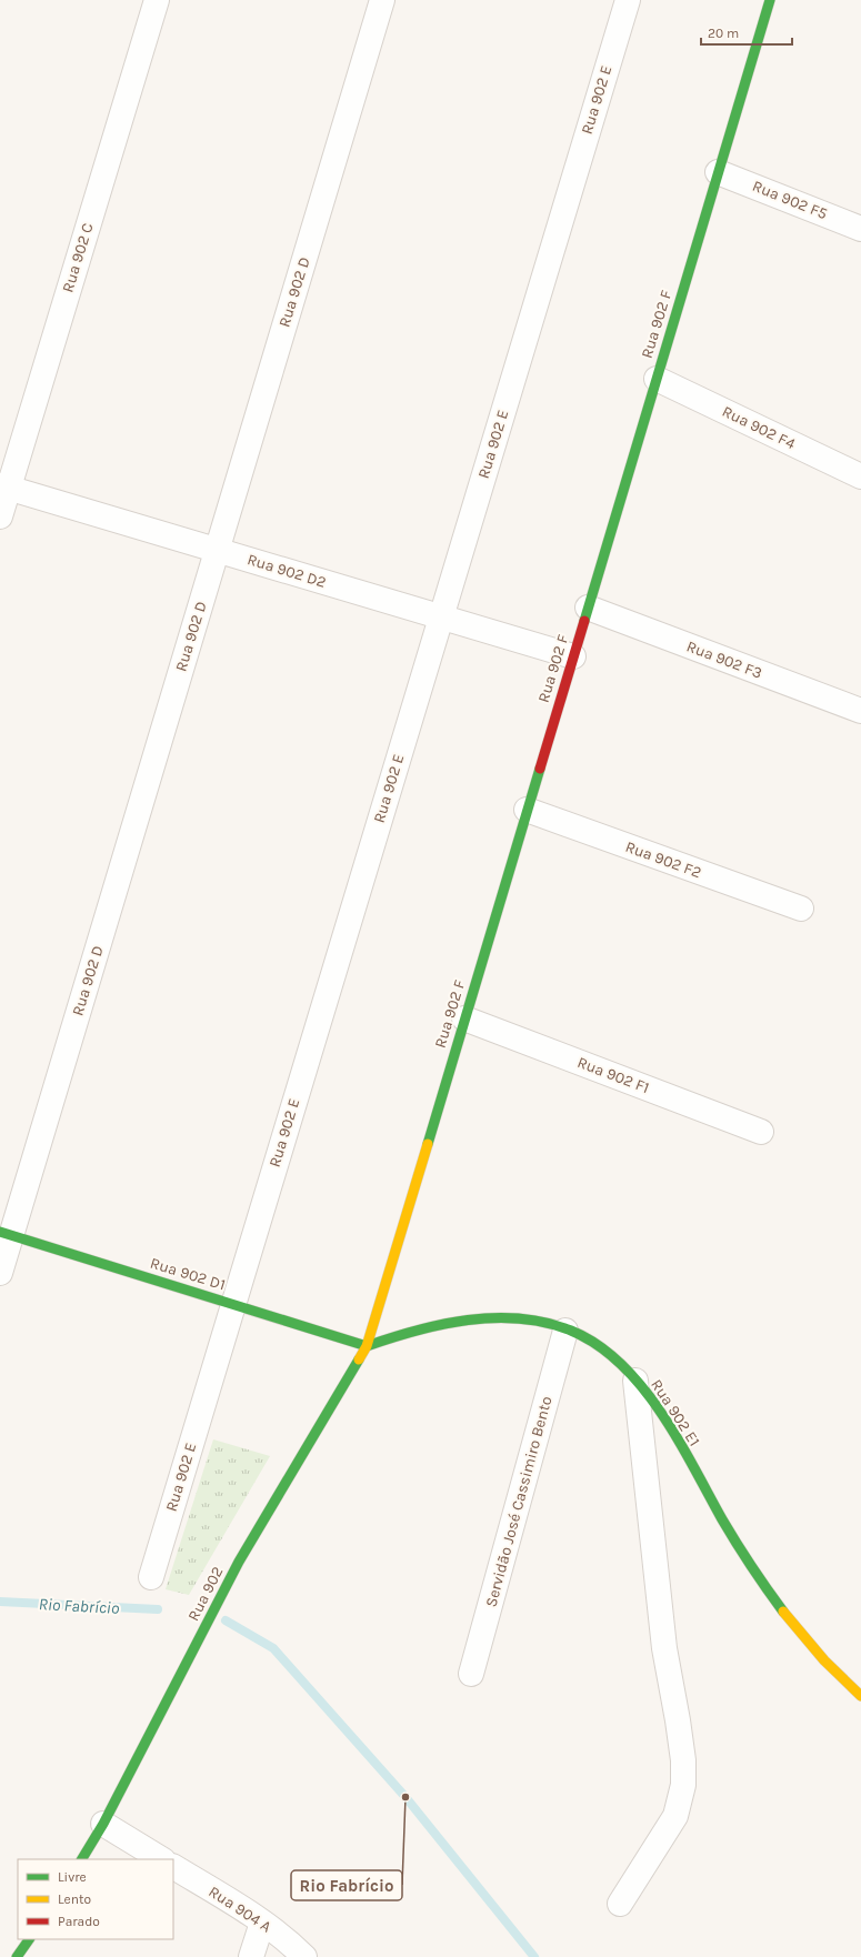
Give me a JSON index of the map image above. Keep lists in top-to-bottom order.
{
  "streets": {
    "street": [
      "Rua 902 E",
      "Rua 902 F5",
      "Rua 902 C",
      "Rua 902 D",
      "Rua 902 F",
      "Rua 902 F4",
      "Rua 902 D2",
      "Rua 902 F3",
      "Rua 902 F2",
      "Rua 902 F1",
      "Rua 902 D1",
      "Rua 902 E1",
      "Servidão José Cassimiro Bento",
      "Rua 902",
      "Rua 904 A"
    ]
  },
  "crossings": [
    ["Rua 902 E", "Rua 902 D2"],
    ["Rua 902 E", "Rua 902 D1"],
    ["Rua 902 F5", "Rua 902 F"],
    ["Rua 902 C", "Rua 902 D2"],
    ["Rua 902 D", "Rua 902 D2"],
    ["Rua 902 D", "Rua 902 D1"],
    ["Rua 902 F", "Rua 902 F4"],
    ["Rua 902 F", "Rua 902 D2"],
    ["Rua 902 F", "Rua 902 F3"],
    ["Rua 902 F", "Rua 902 F2"],
    ["Rua 902 F", "Rua 902 F1"],
    ["Rua 902 F", "Rua 902 D1"],
    ["Rua 902 F", "Rua 902 E1"],
    ["Rua 902 F", "Rua 902"],
    ["Rua 902 D1", "Rua 902 E1"],
    ["Rua 902 D1", "Rua 902"],
    ["Rua 902 E1", "Servidão José Cassimiro Bento"],
    ["Rua 902 E1", "Rua 902"]
  ],
  "water": ["Rio Fabrício"],
  "places": ["Rio Fabrício"],
  "legend": ["Livre", "Lento", "Parado"],
  "scale_bar": "20 m"
}
